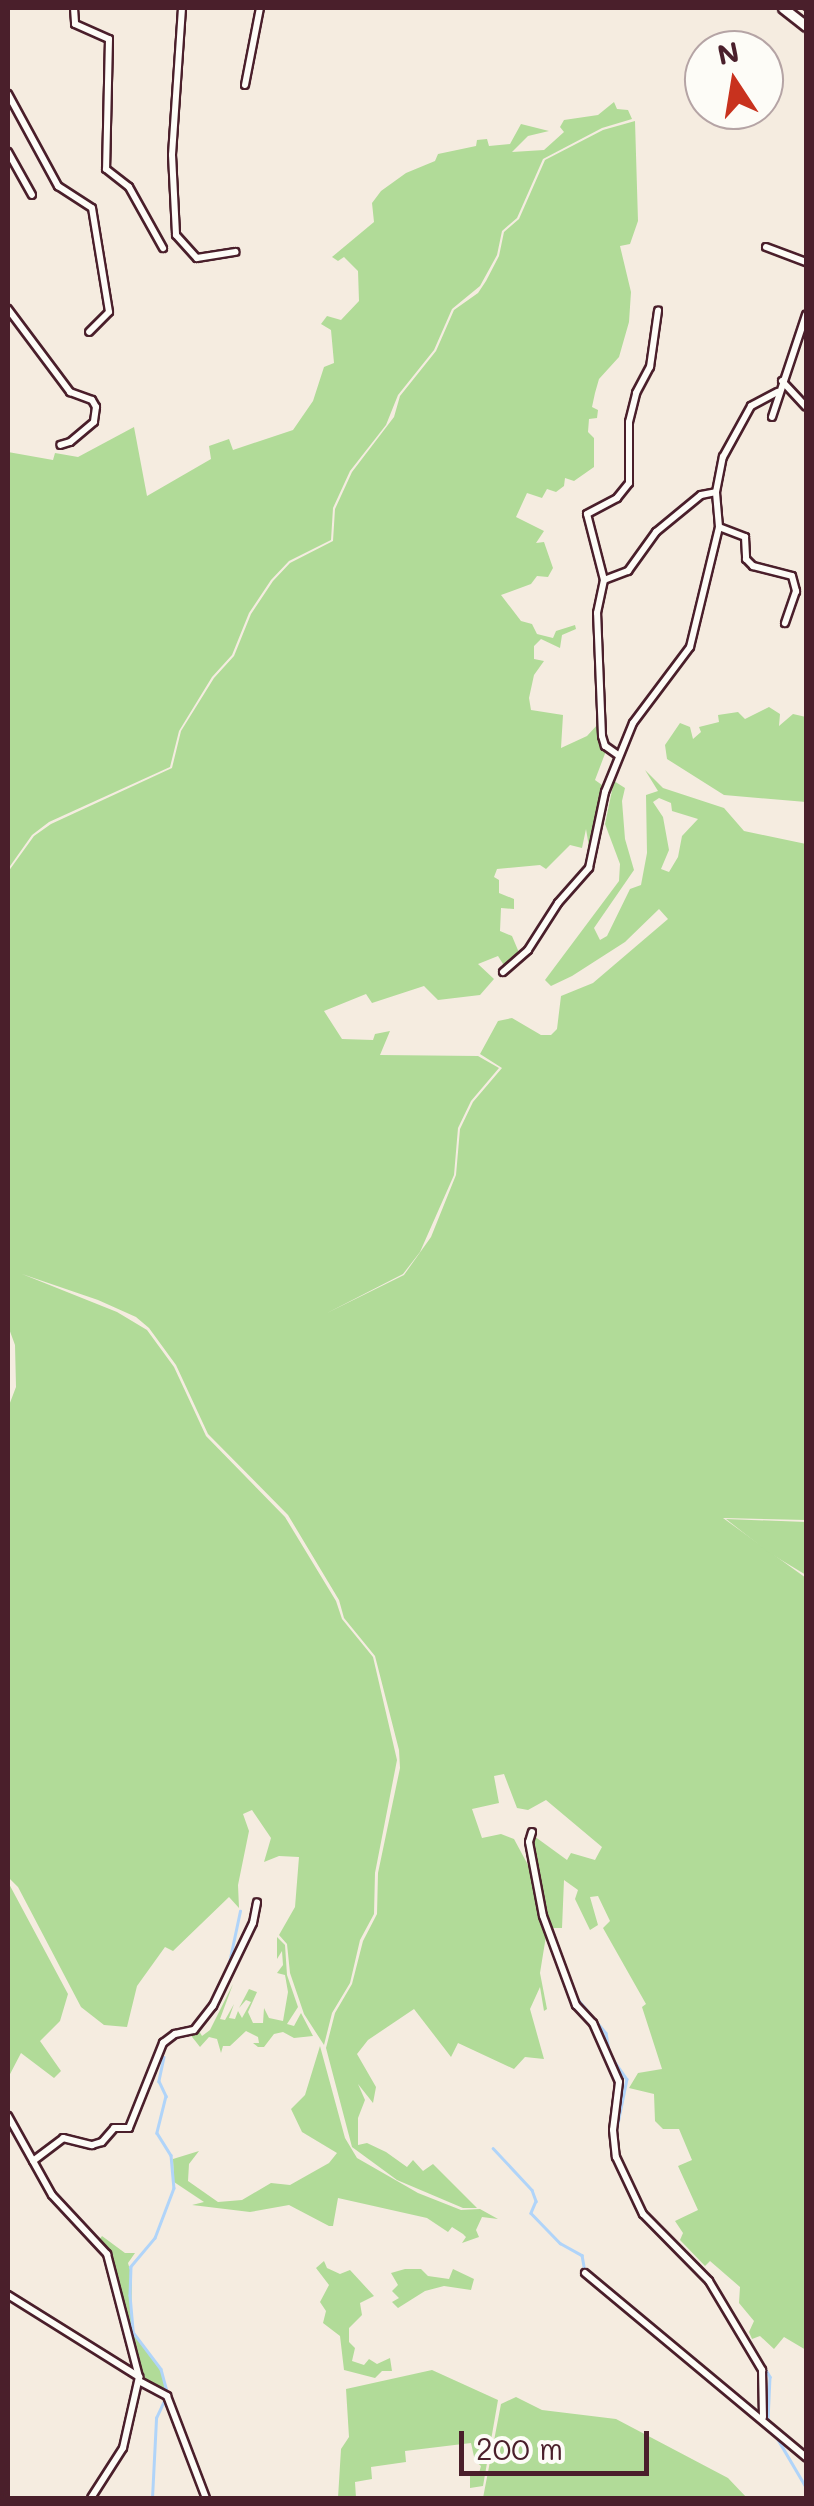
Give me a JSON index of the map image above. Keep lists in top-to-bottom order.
{
  "scale_bar": "200 m",
  "north": "top"
}
